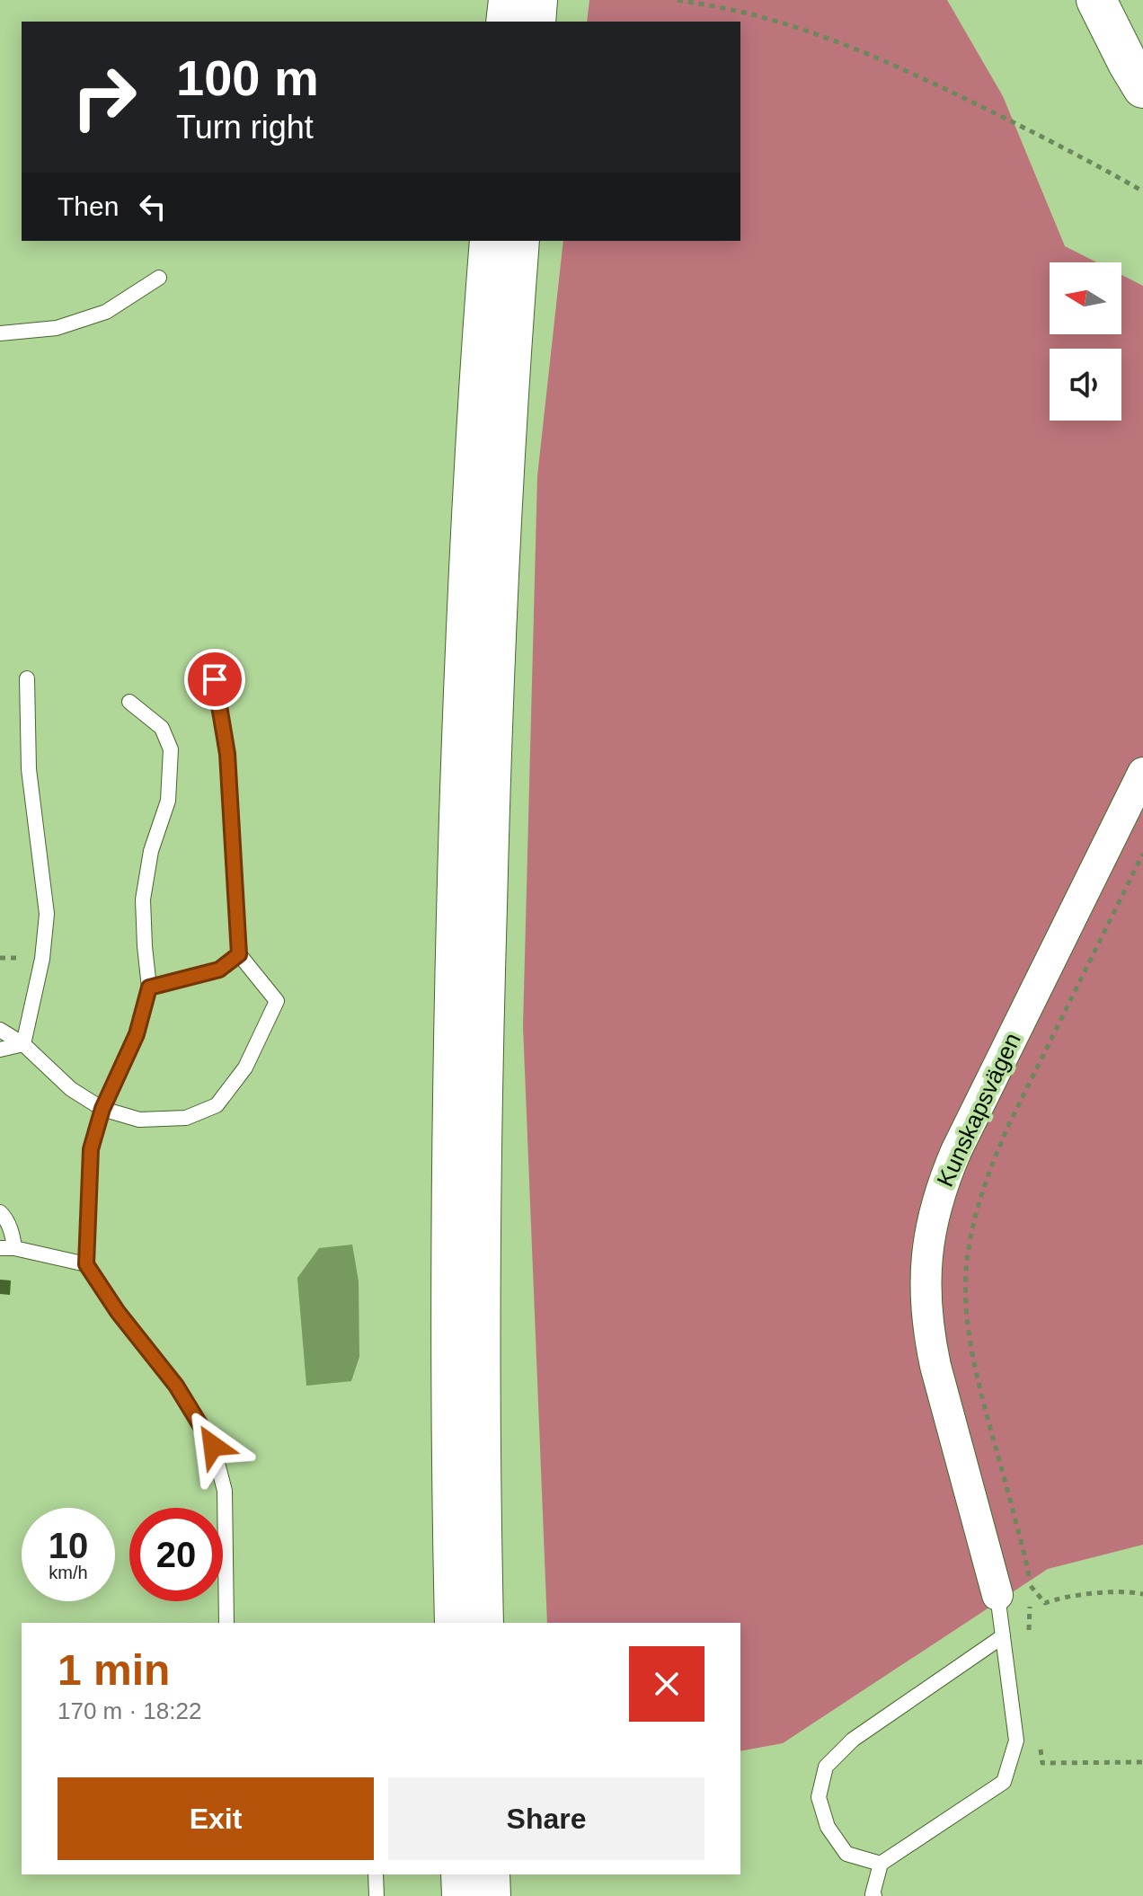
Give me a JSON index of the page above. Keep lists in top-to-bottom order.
{
  "streets": {
    "street": ["Kunskapsvägen"]
  },
  "north": "left",
  "page": {
    "turn": ["100 m", "Turn right"],
    "then": "Then",
    "speed": "10 km/h",
    "limit": "20",
    "heading": ["1 min", "170 m · 18:22"],
    "buttons": ["Exit", "Share"]
  }
}
